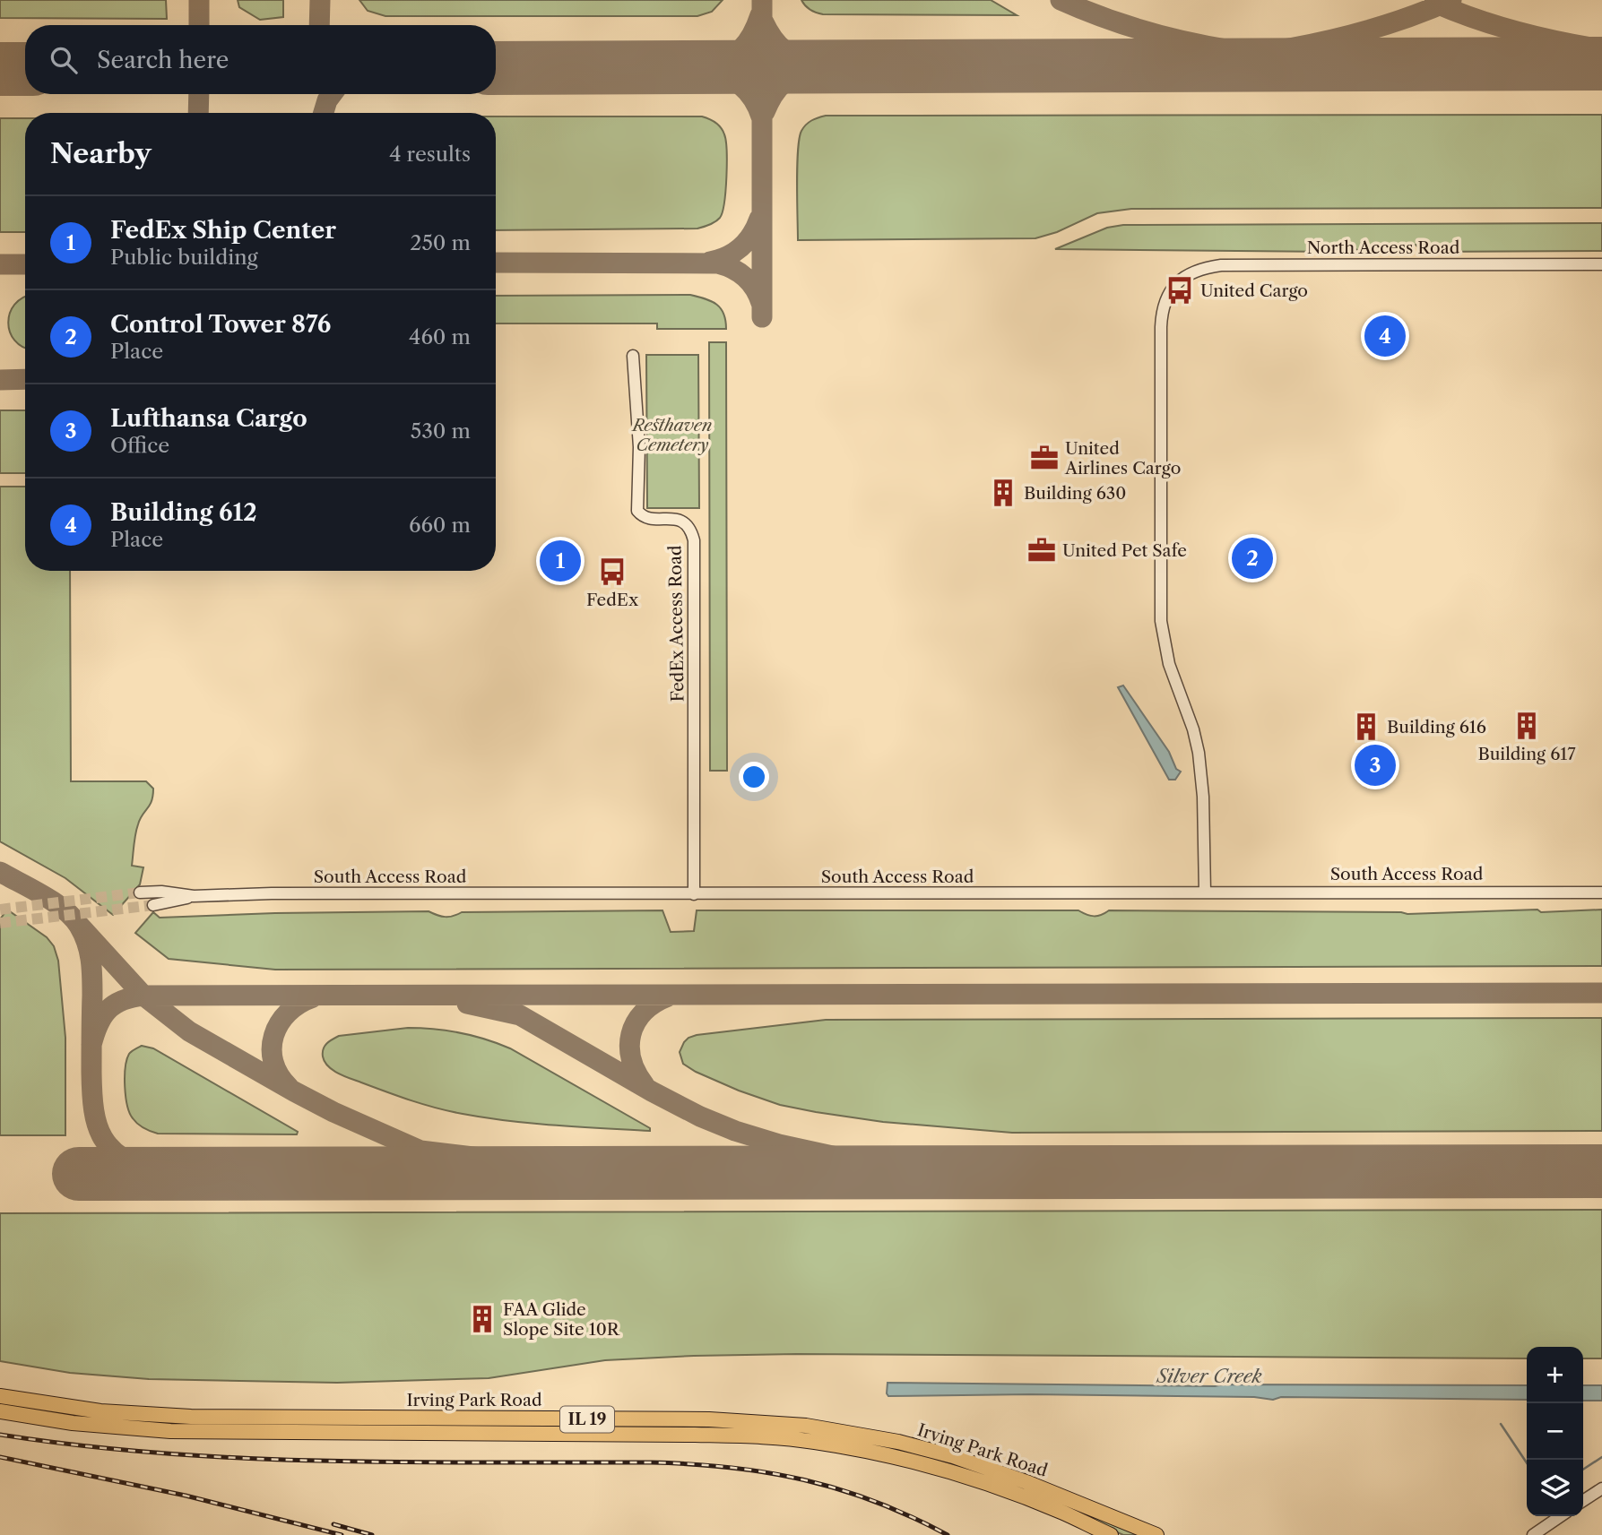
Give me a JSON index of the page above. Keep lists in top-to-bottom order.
{
  "streets": {
    "main road": ["Irving Park Road", "IL 19"],
    "street": ["North Access Road", "FedEx Access Road", "South Access Road"]
  },
  "crossings": [
    ["North Access Road", "South Access Road"],
    ["FedEx Access Road", "South Access Road"]
  ],
  "water": ["Silver Creek"],
  "parks": ["Resthaven Cemetery"],
  "places": {
    "bus stop": ["United Cargo", "FedEx"],
    "office": ["United Airlines Cargo", "United Pet Safe"],
    "building": [
      "Building 630",
      "Building 617",
      "Building 616",
      "FAA Glide Slope Site 10R"
    ]
  },
  "page": {
    "search": "Search here",
    "heading": ["Nearby", "4 results"],
    "list": [
      {
        "mark": "1",
        "name": "FedEx Ship Center",
        "note": "Public building",
        "value": "250 m"
      },
      {
        "mark": "2",
        "name": "Control Tower 876",
        "note": "Place",
        "value": "460 m"
      },
      {
        "mark": "3",
        "name": "Lufthansa Cargo",
        "note": "Office",
        "value": "530 m"
      },
      {
        "mark": "4",
        "name": "Building 612",
        "note": "Place",
        "value": "660 m"
      }
    ],
    "pins": [
      "4",
      "2",
      "1",
      "3"
    ],
    "map_buttons": ["+", "−"]
  }
}
